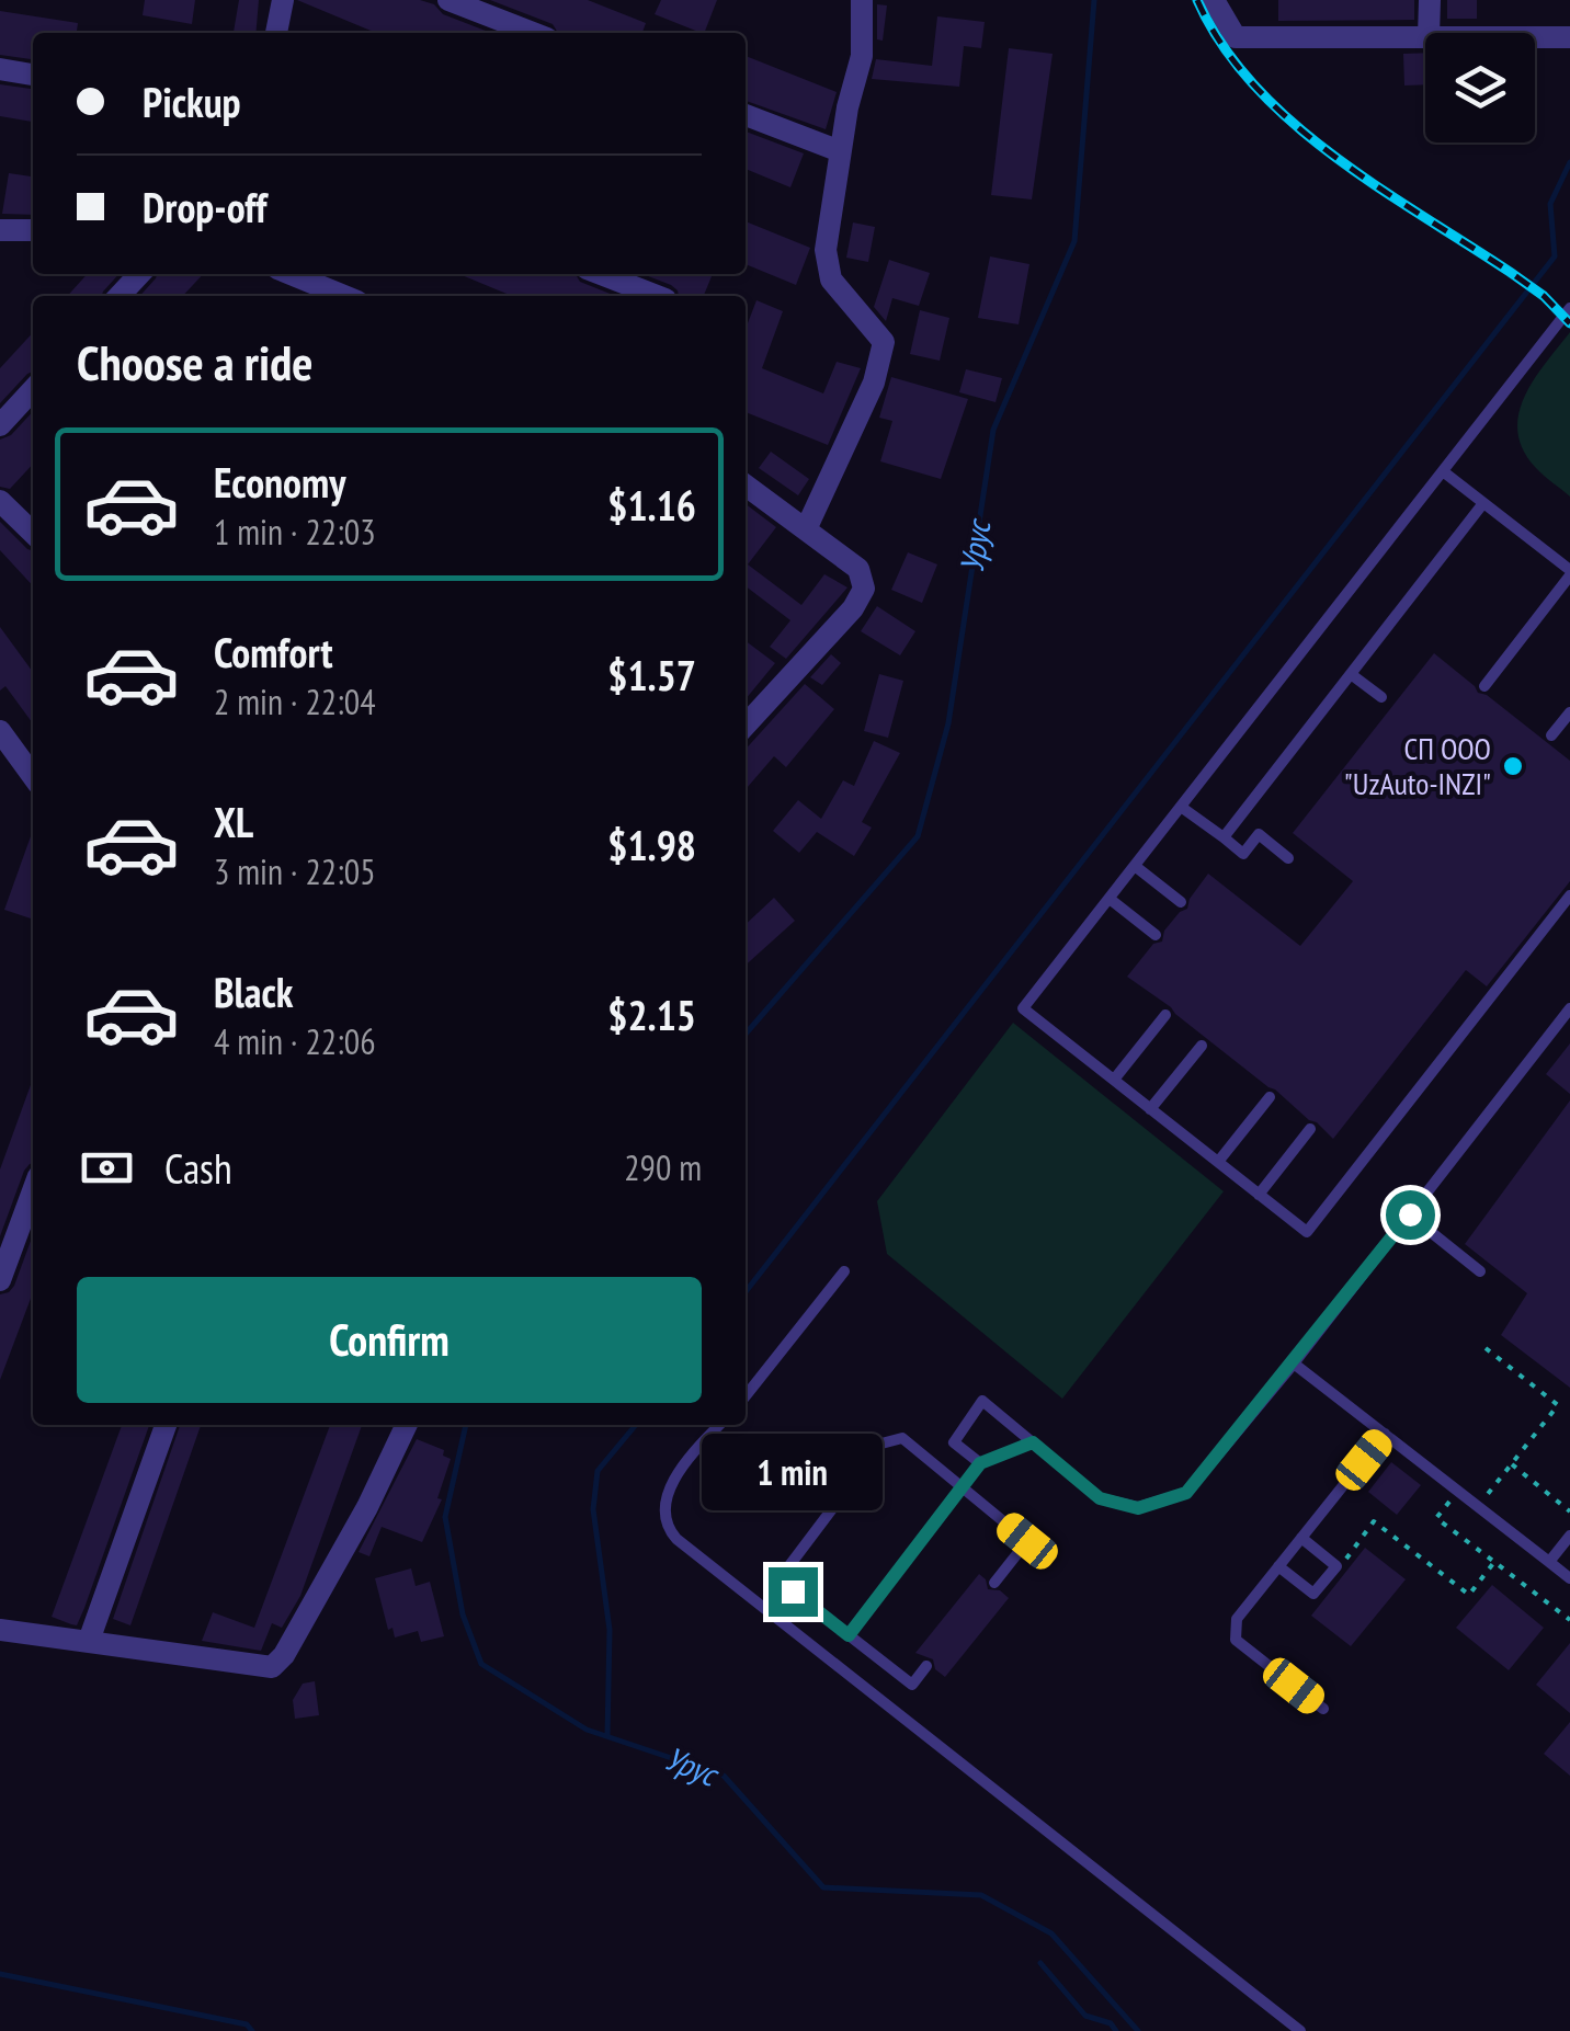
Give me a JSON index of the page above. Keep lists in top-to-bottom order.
{
  "water": ["Урус"],
  "places": ["СП ООО \"UzAuto-INZI\""],
  "page": {
    "banner": ["Pickup", "Drop-off"],
    "heading": "Choose a ride",
    "list": [
      {
        "name": "Economy",
        "note": "1 min · 22:03",
        "value": "$1.16"
      },
      {
        "name": "Comfort",
        "note": "2 min · 22:04",
        "value": "$1.57"
      },
      {
        "name": "XL",
        "note": "3 min · 22:05",
        "value": "$1.98"
      },
      {
        "name": "Black",
        "note": "4 min · 22:06",
        "value": "$2.15"
      }
    ],
    "pay": ["Cash", "290 m"],
    "buttons": "Confirm",
    "bubble": "1 min"
  }
}
